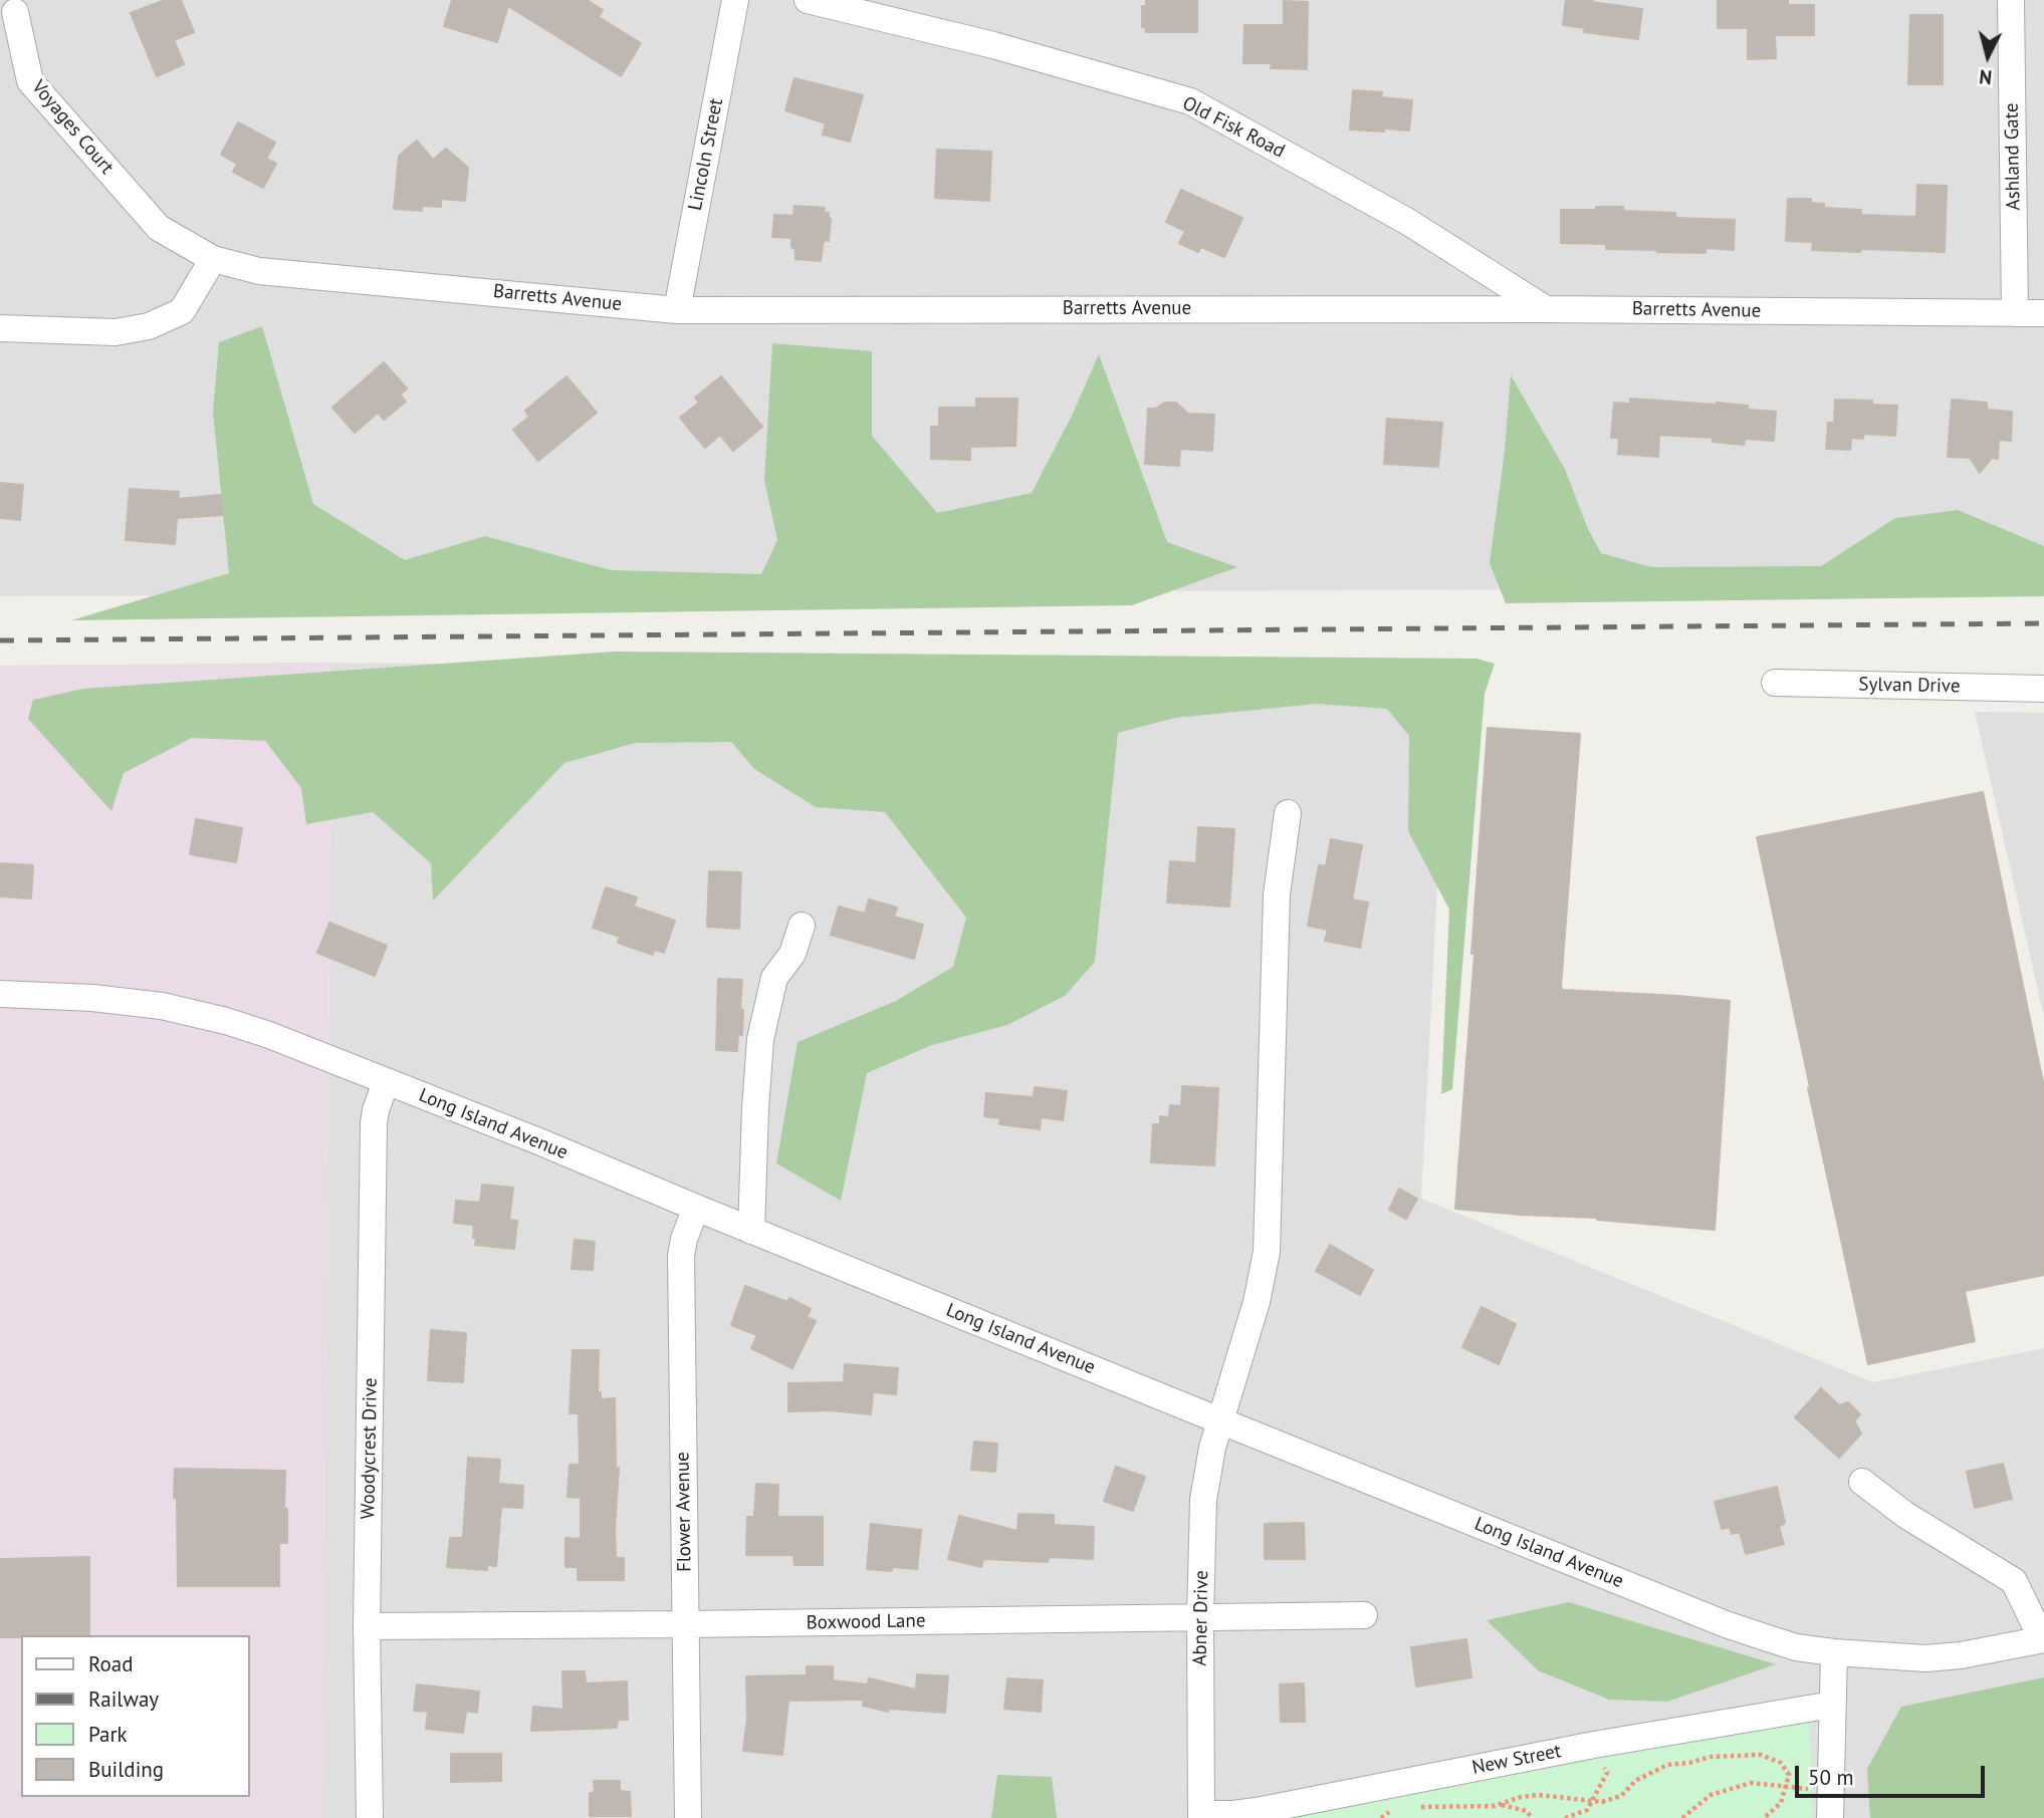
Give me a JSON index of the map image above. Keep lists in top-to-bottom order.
{
  "streets": {
    "street": [
      "Voyages Court",
      "Old Fisk Road",
      "Lincoln Street",
      "Ashland Gate",
      "Barretts Avenue",
      "Sylvan Drive",
      "Long Island Avenue",
      "Woodycrest Drive",
      "Flower Avenue",
      "Abner Drive",
      "Boxwood Lane",
      "New Street"
    ]
  },
  "crossings": [
    ["Voyages Court", "Barretts Avenue"],
    ["Old Fisk Road", "Barretts Avenue"],
    ["Lincoln Street", "Barretts Avenue"],
    ["Ashland Gate", "Barretts Avenue"],
    ["Long Island Avenue", "Woodycrest Drive"],
    ["Long Island Avenue", "Flower Avenue"],
    ["Long Island Avenue", "Abner Drive"],
    ["Woodycrest Drive", "Boxwood Lane"],
    ["Flower Avenue", "Boxwood Lane"],
    ["Abner Drive", "Boxwood Lane"],
    ["Abner Drive", "New Street"]
  ],
  "legend": [
    "Road",
    "Railway",
    "Park",
    "Building"
  ],
  "scale_bar": "50 m",
  "north": "bottom"
}
